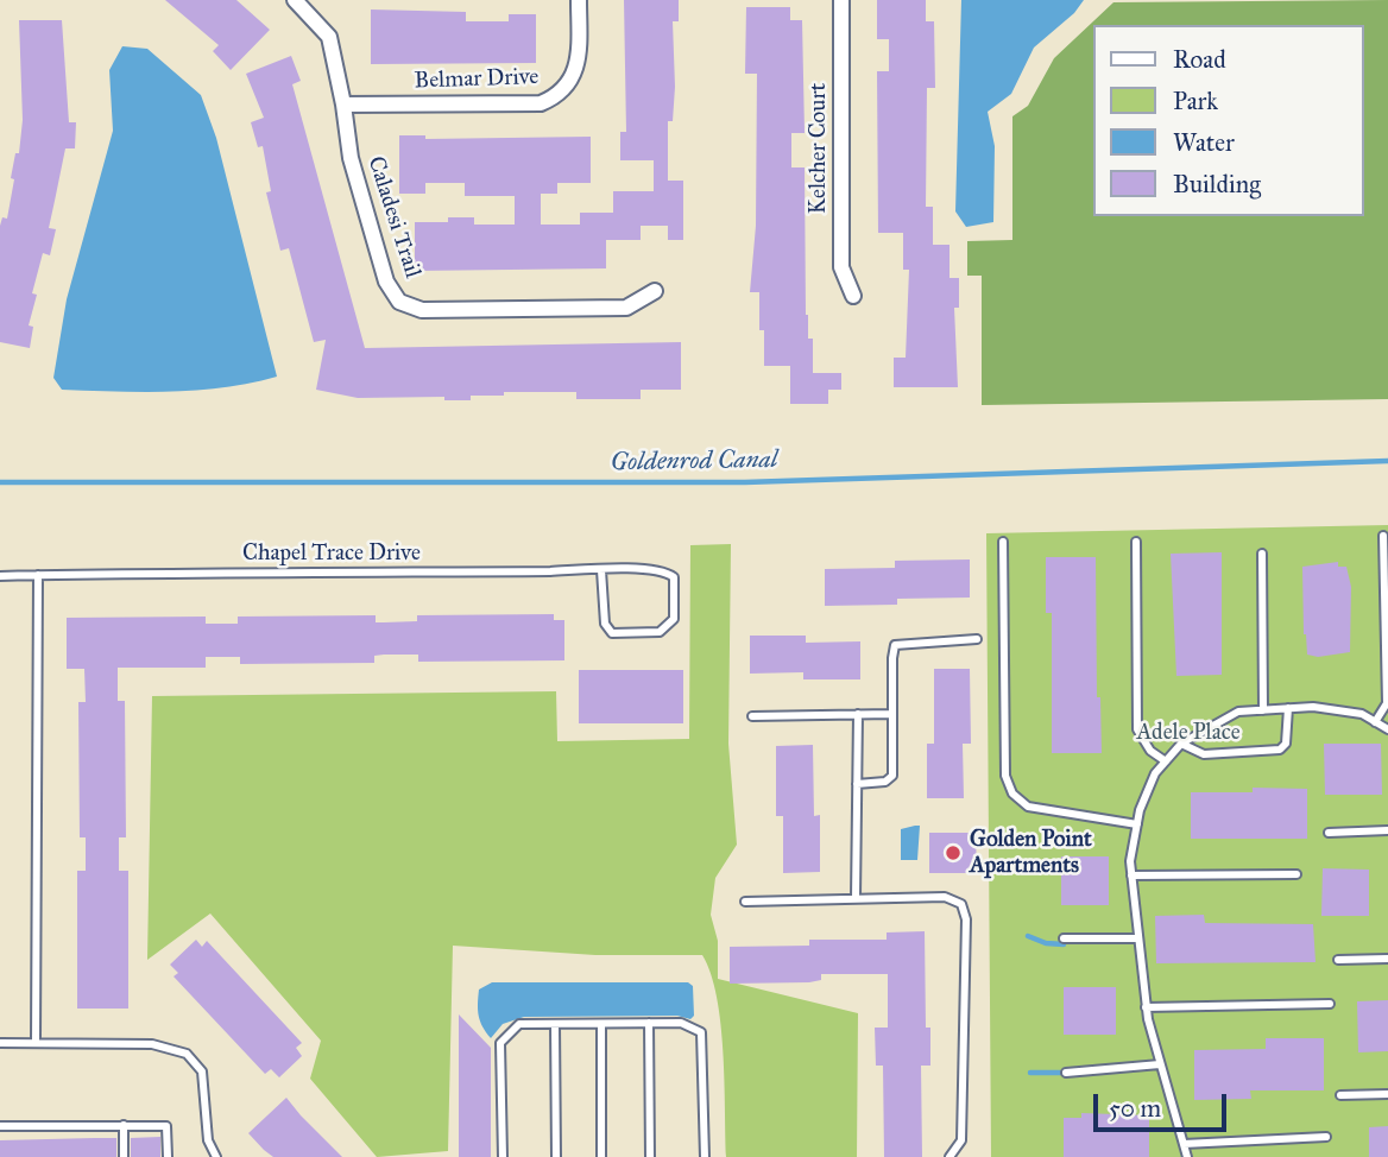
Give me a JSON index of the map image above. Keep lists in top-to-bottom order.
{
  "streets": {
    "street": ["Belmar Drive", "Kelcher Court", "Caladesi Trail"],
    "lane": ["Chapel Trace Drive"]
  },
  "crossings": [
    ["Belmar Drive", "Caladesi Trail"]
  ],
  "water": ["Goldenrod Canal"],
  "parks": ["Adele Place"],
  "places": ["Golden Point Apartments"],
  "legend": [
    "Road",
    "Park",
    "Water",
    "Building"
  ],
  "scale_bar": "50 m"
}
